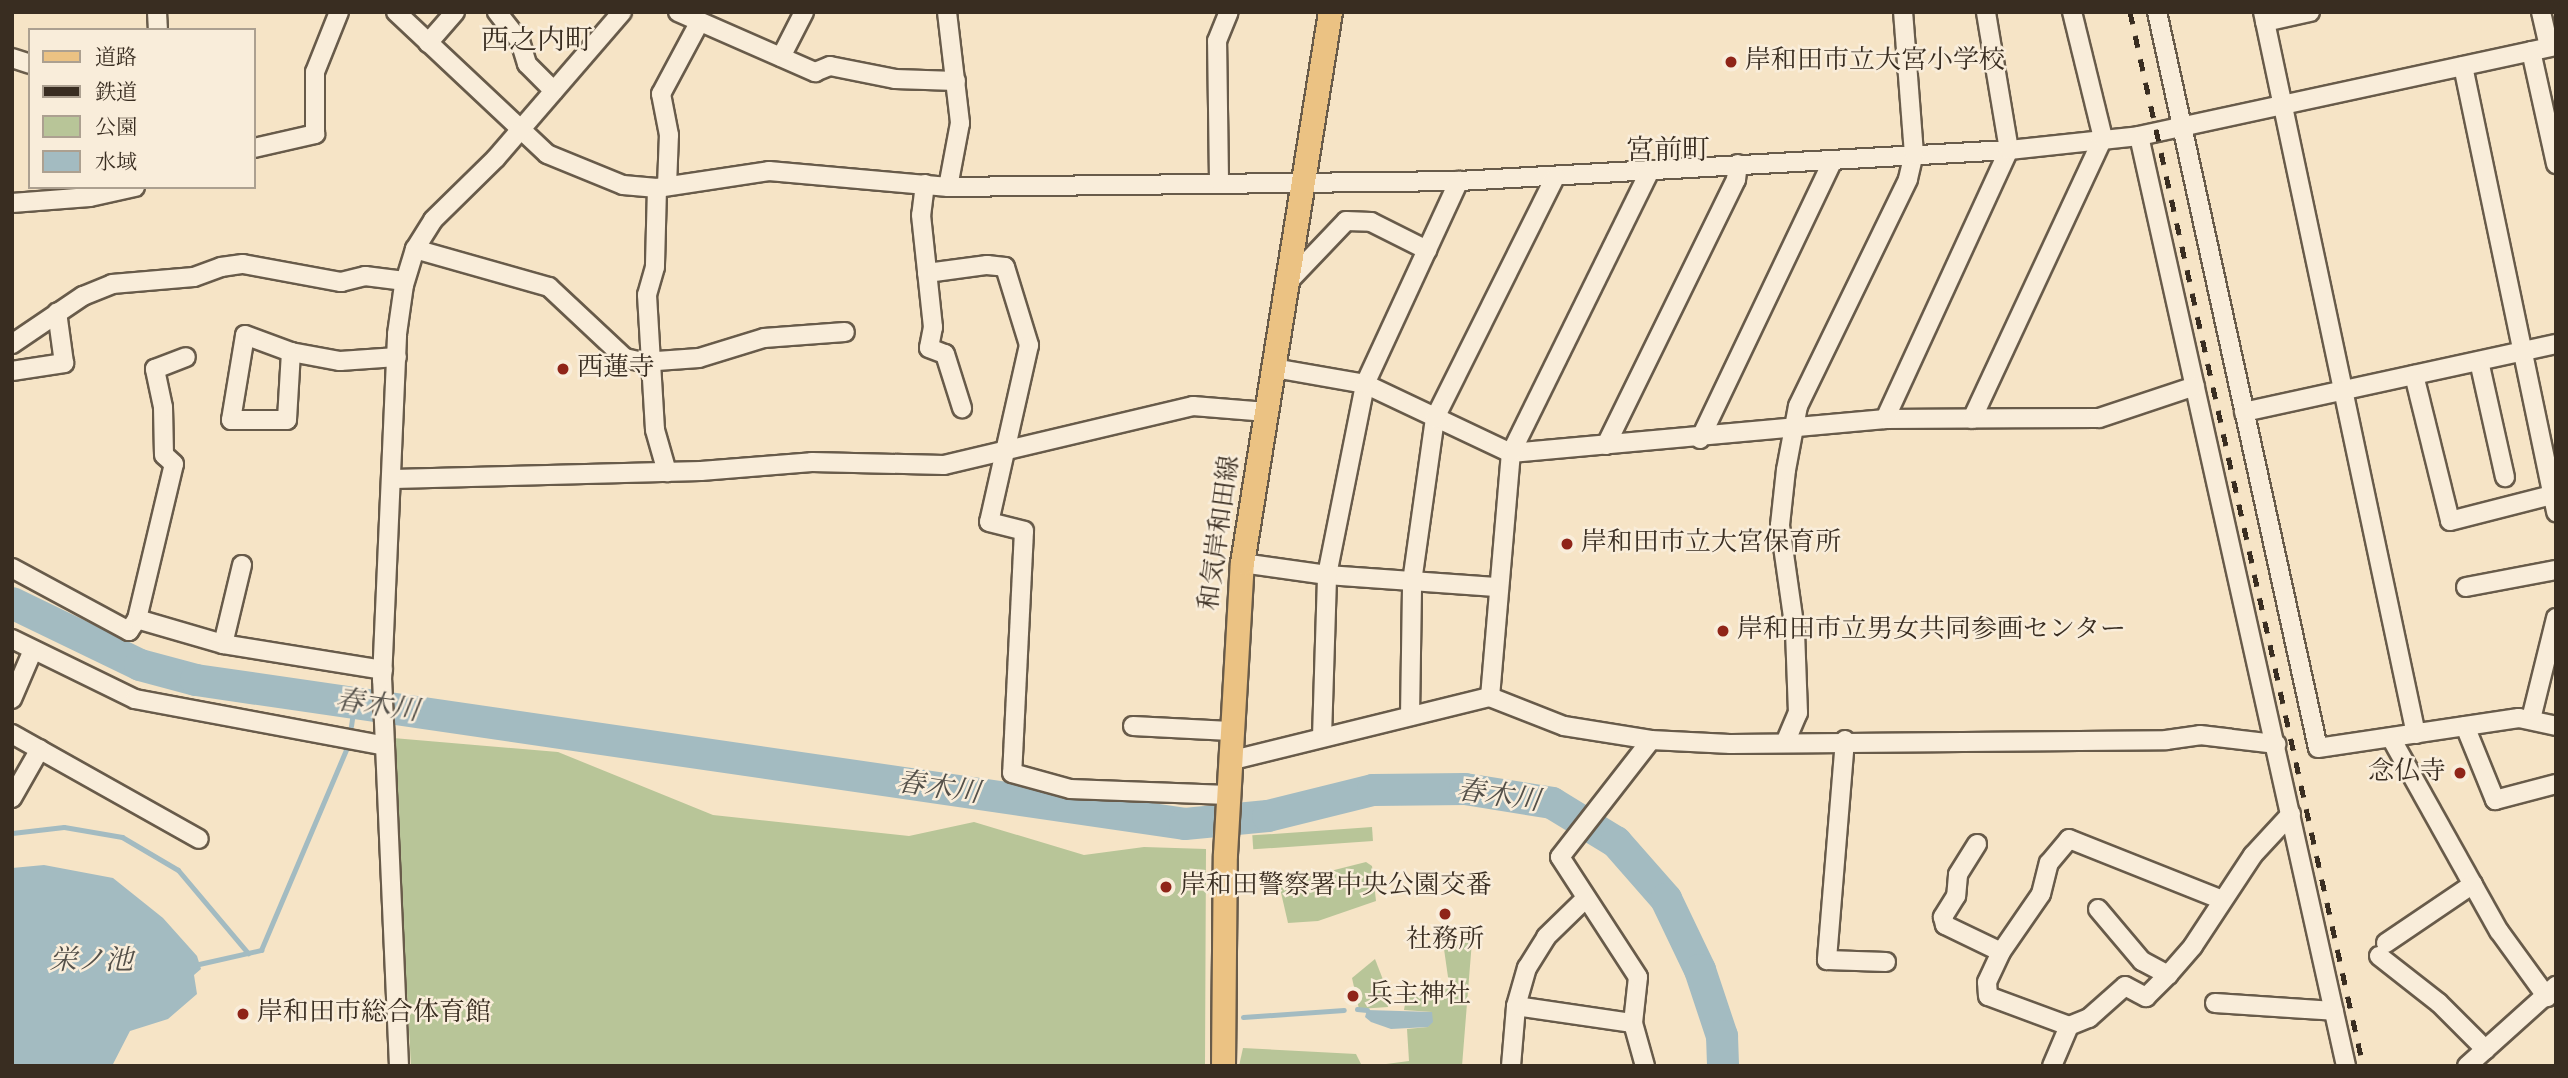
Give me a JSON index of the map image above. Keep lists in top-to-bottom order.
{
  "streets": {
    "main road": ["和気岸和田線"]
  },
  "districts": ["西之内町", "宮前町"],
  "water": ["春木川", "栄ノ池"],
  "places": [
    "岸和田市立大宮小学校",
    "西蓮寺",
    "岸和田市立大宮保育所",
    "岸和田市立男女共同参画センター",
    "念仏寺",
    "岸和田警察署中央公園交番",
    "社務所",
    "兵主神社",
    "岸和田市総合体育館"
  ],
  "legend": [
    "道路",
    "鉄道",
    "公園",
    "水域"
  ]
}
